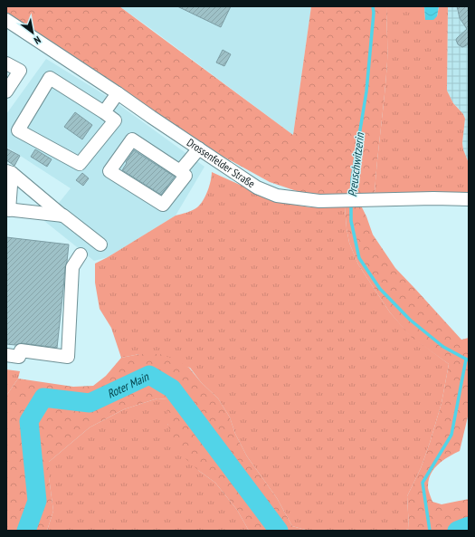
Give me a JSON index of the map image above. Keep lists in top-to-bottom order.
{
  "streets": {
    "street": ["Drossenfelder Straße"]
  },
  "water": ["Preuschwitzerin", "Roter Main"],
  "north": "bottom right"
}
